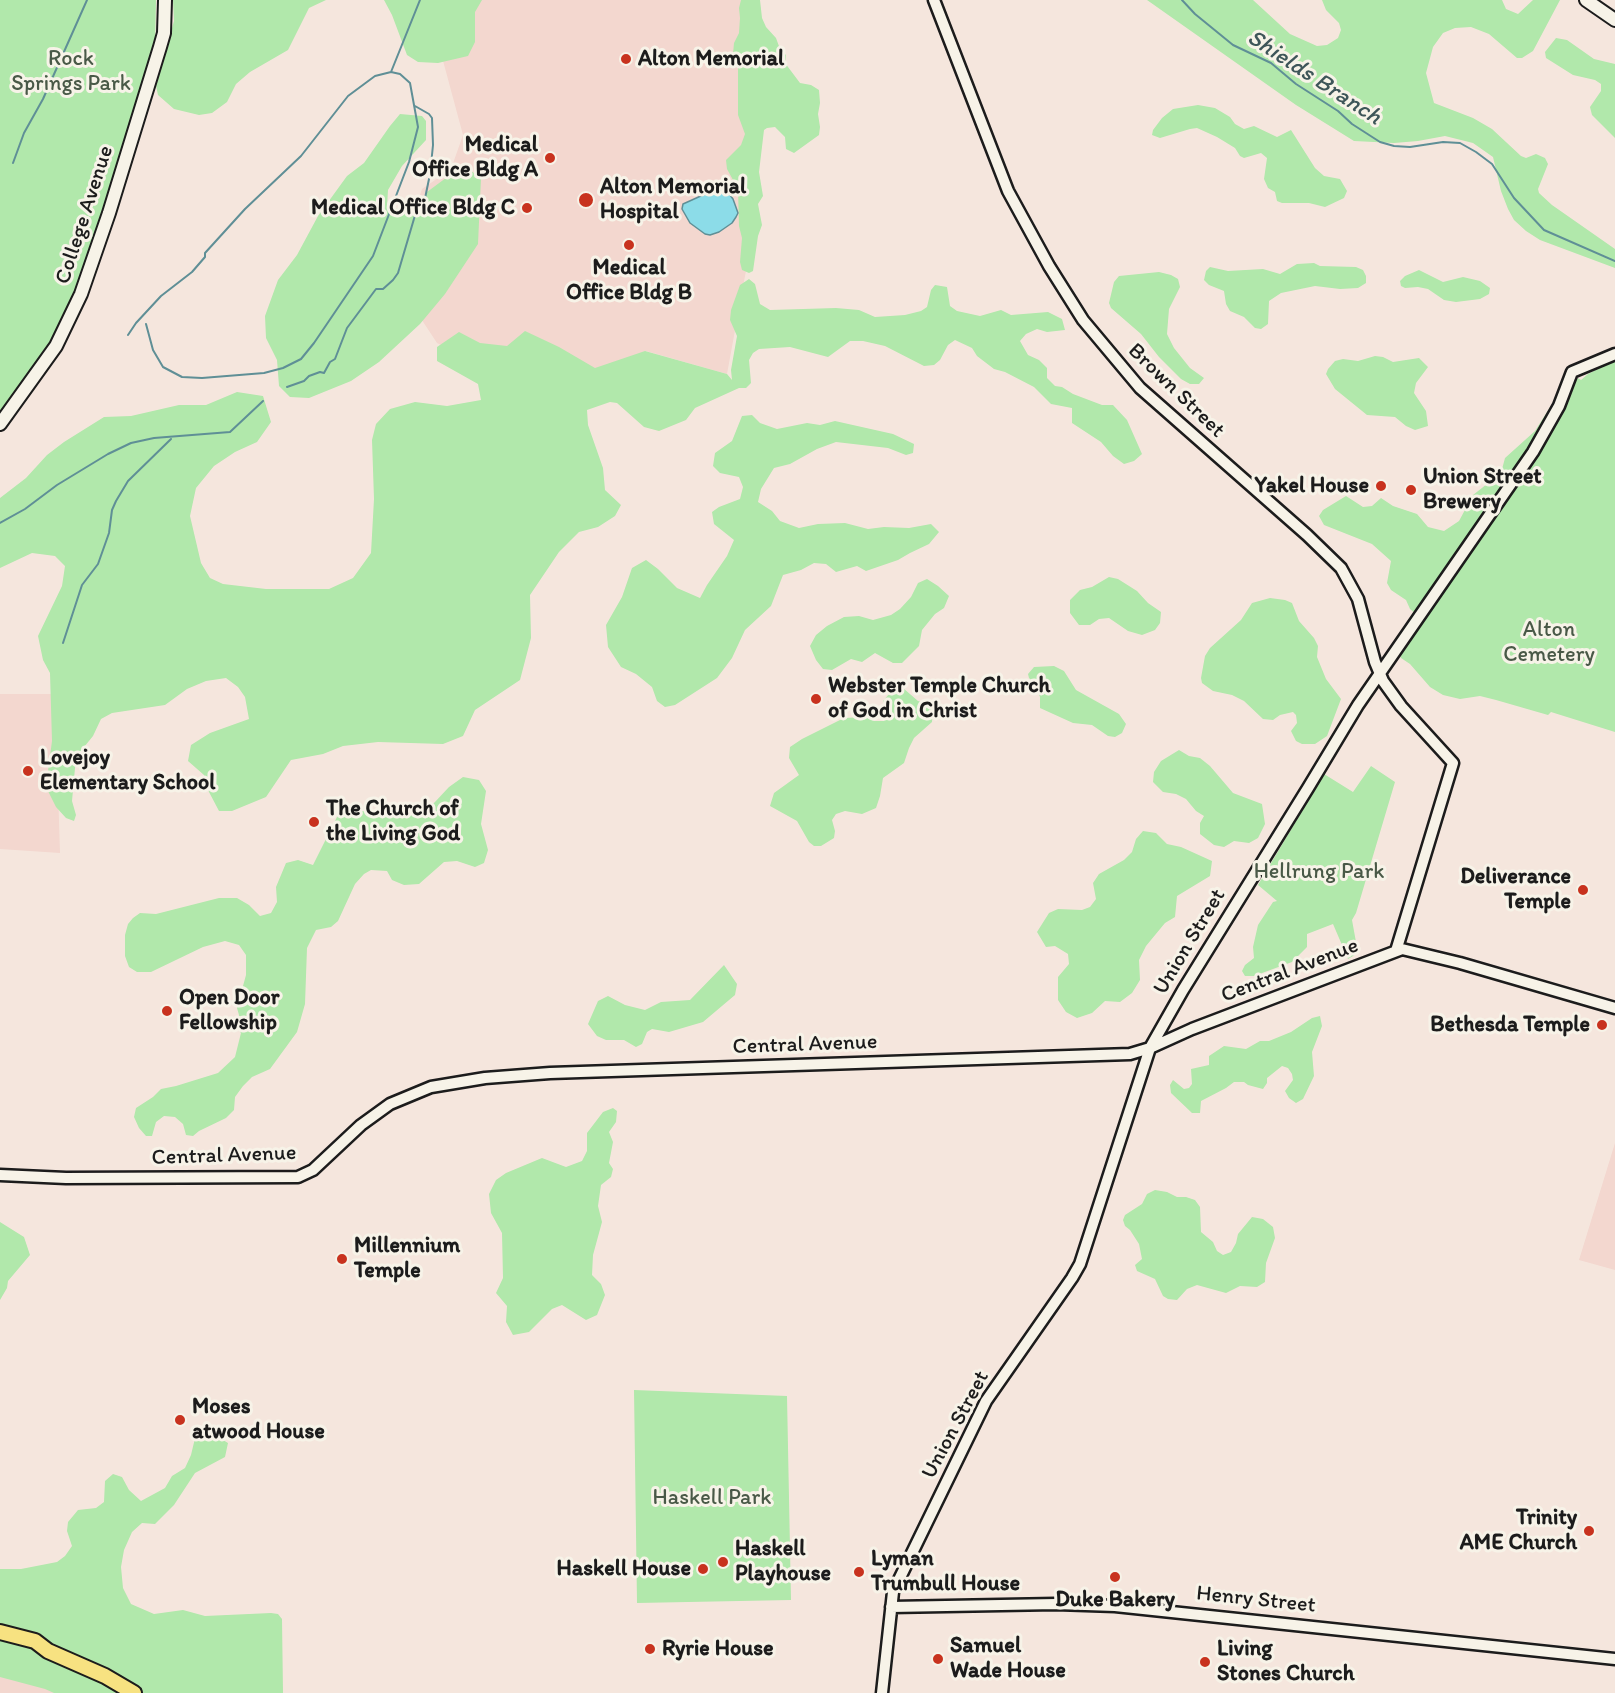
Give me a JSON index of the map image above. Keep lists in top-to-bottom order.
{
  "streets": {
    "main road": ["College Avenue"],
    "street": [
      "Brown Street",
      "Union Street",
      "Central Avenue",
      "Henry Street"
    ]
  },
  "crossings": [
    ["Brown Street", "Union Street"],
    ["Brown Street", "Central Avenue"],
    ["Union Street", "Central Avenue"],
    ["Union Street", "Henry Street"]
  ],
  "water": ["Shields Branch"],
  "parks": [
    "Rock Springs Park",
    "Alton Cemetery",
    "Hellrung Park",
    "Haskell Park"
  ],
  "places": [
    "Alton Memorial",
    "Medical Office Bldg A",
    "Alton Memorial Hospital",
    "Medical Office Bldg C",
    "Medical Office Bldg B",
    "Yakel House",
    "Union Street Brewery",
    "Webster Temple Church of God in Christ",
    "Lovejoy Elementary School",
    "The Church of the Living God",
    "Deliverance Temple",
    "Open Door Fellowship",
    "Bethesda Temple",
    "Millennium Temple",
    "Moses atwood House",
    "Trinity AME Church",
    "Haskell Playhouse",
    "Haskell House",
    "Lyman Trumbull House",
    "Duke Bakery",
    "Ryrie House",
    "Samuel Wade House",
    "Living Stones Church"
  ]
}
